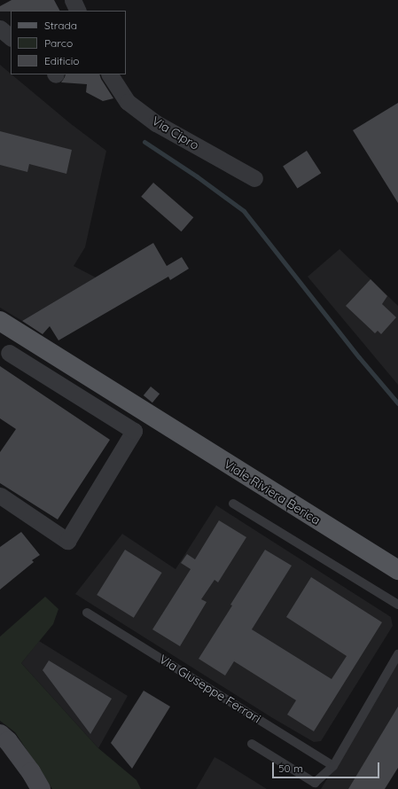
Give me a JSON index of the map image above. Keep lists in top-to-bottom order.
{
  "streets": {
    "main road": ["Viale Riviera Berica"],
    "street": ["Via Cipro"],
    "lane": ["Via Giuseppe Ferrari"]
  },
  "legend": ["Strada", "Parco", "Edificio"],
  "scale_bar": "50 m"
}
